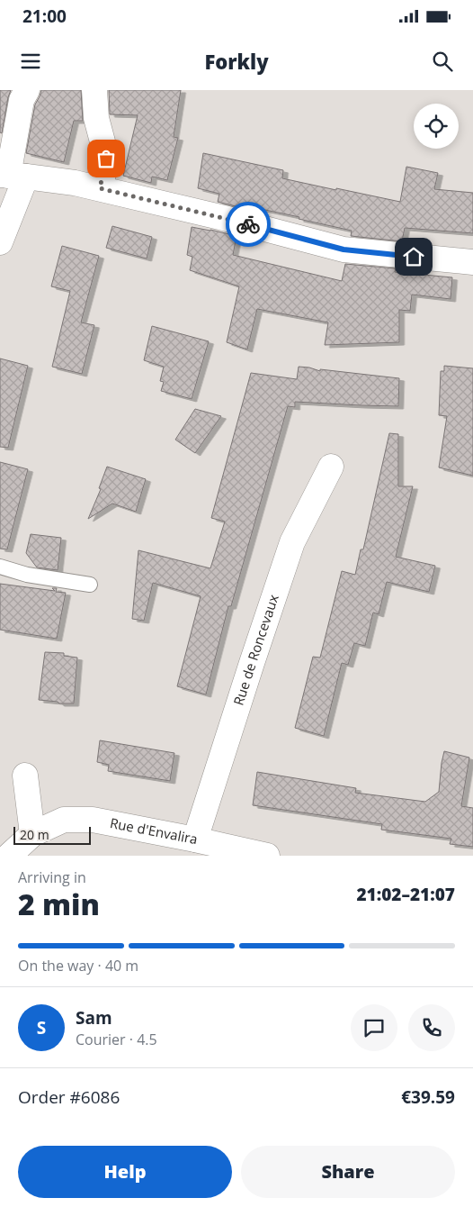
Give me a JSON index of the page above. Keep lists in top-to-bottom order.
{
  "streets": {
    "street": ["Rue de Roncevaux", "Rue d'Envalira"]
  },
  "crossings": [
    ["Rue de Roncevaux", "Rue d'Envalira"]
  ],
  "scale_bar": "20 m",
  "page": {
    "status": "21:00",
    "header": "Forkly",
    "scale": "20 m",
    "heading": ["2 min", "Arriving in", "21:02–21:07"],
    "panel": [
      "Sam",
      "Courier · 4.5",
      "Order #6086",
      "€39.59"
    ],
    "bar": "On the way · 40 m",
    "round": "S",
    "buttons": ["Help", "Share"]
  }
}
